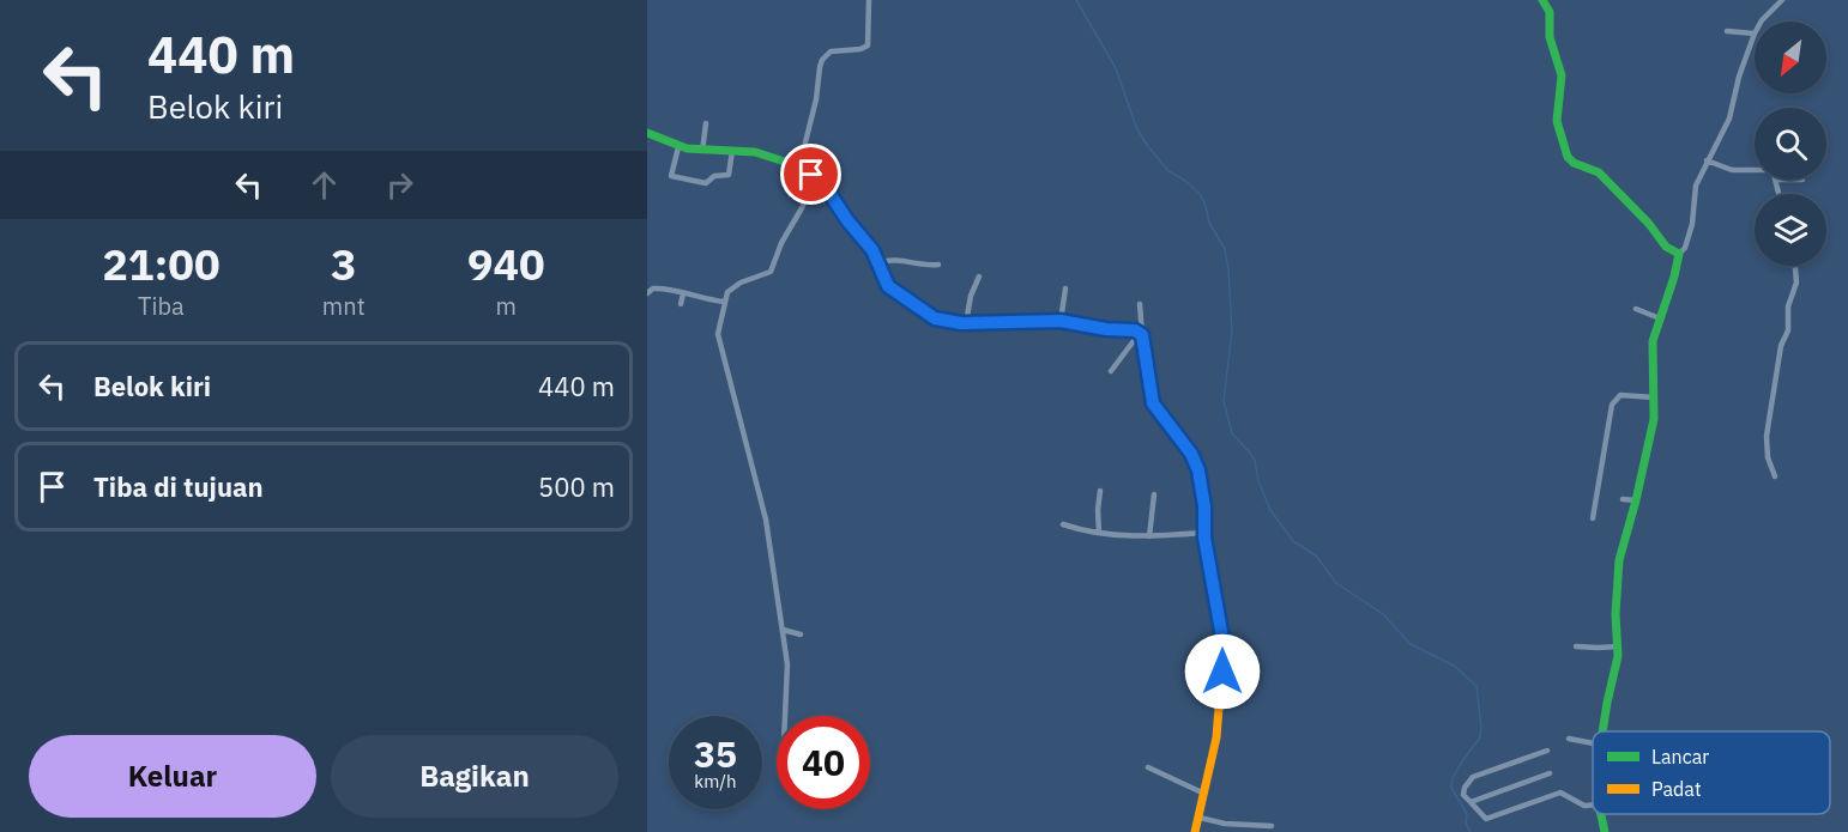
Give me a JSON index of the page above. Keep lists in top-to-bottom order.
{
  "legend": ["Lancar", "Padat"],
  "north": "bottom left",
  "page": {
    "turn": ["440 m", "Belok kiri"],
    "eta": [
      "21:00",
      "Tiba",
      "3",
      "mnt",
      "940",
      "m"
    ],
    "list": [
      {
        "name": "Belok kiri",
        "value": "440 m"
      },
      {
        "name": "Tiba di tujuan",
        "value": "500 m"
      }
    ],
    "speed": "35 km/h",
    "limit": "40",
    "buttons": ["Keluar", "Bagikan"]
  }
}
